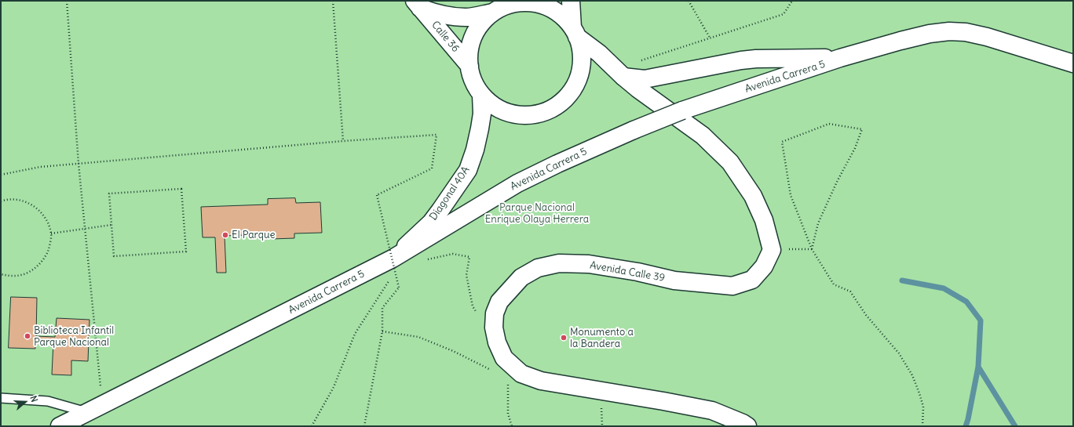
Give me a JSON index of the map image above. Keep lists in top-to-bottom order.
{
  "streets": {
    "street": [
      "Calle 36",
      "Avenida Carrera 5",
      "Diagonal 40A",
      "Avenida Calle 39"
    ]
  },
  "crossings": [
    ["Avenida Carrera 5", "Diagonal 40A"]
  ],
  "parks": ["Parque Nacional Enrique Olaya Herrera"],
  "places": ["El Parque", "Biblioteca Infantil Parque Nacional", "Monumento a la Bandera"],
  "north": "right"
}
